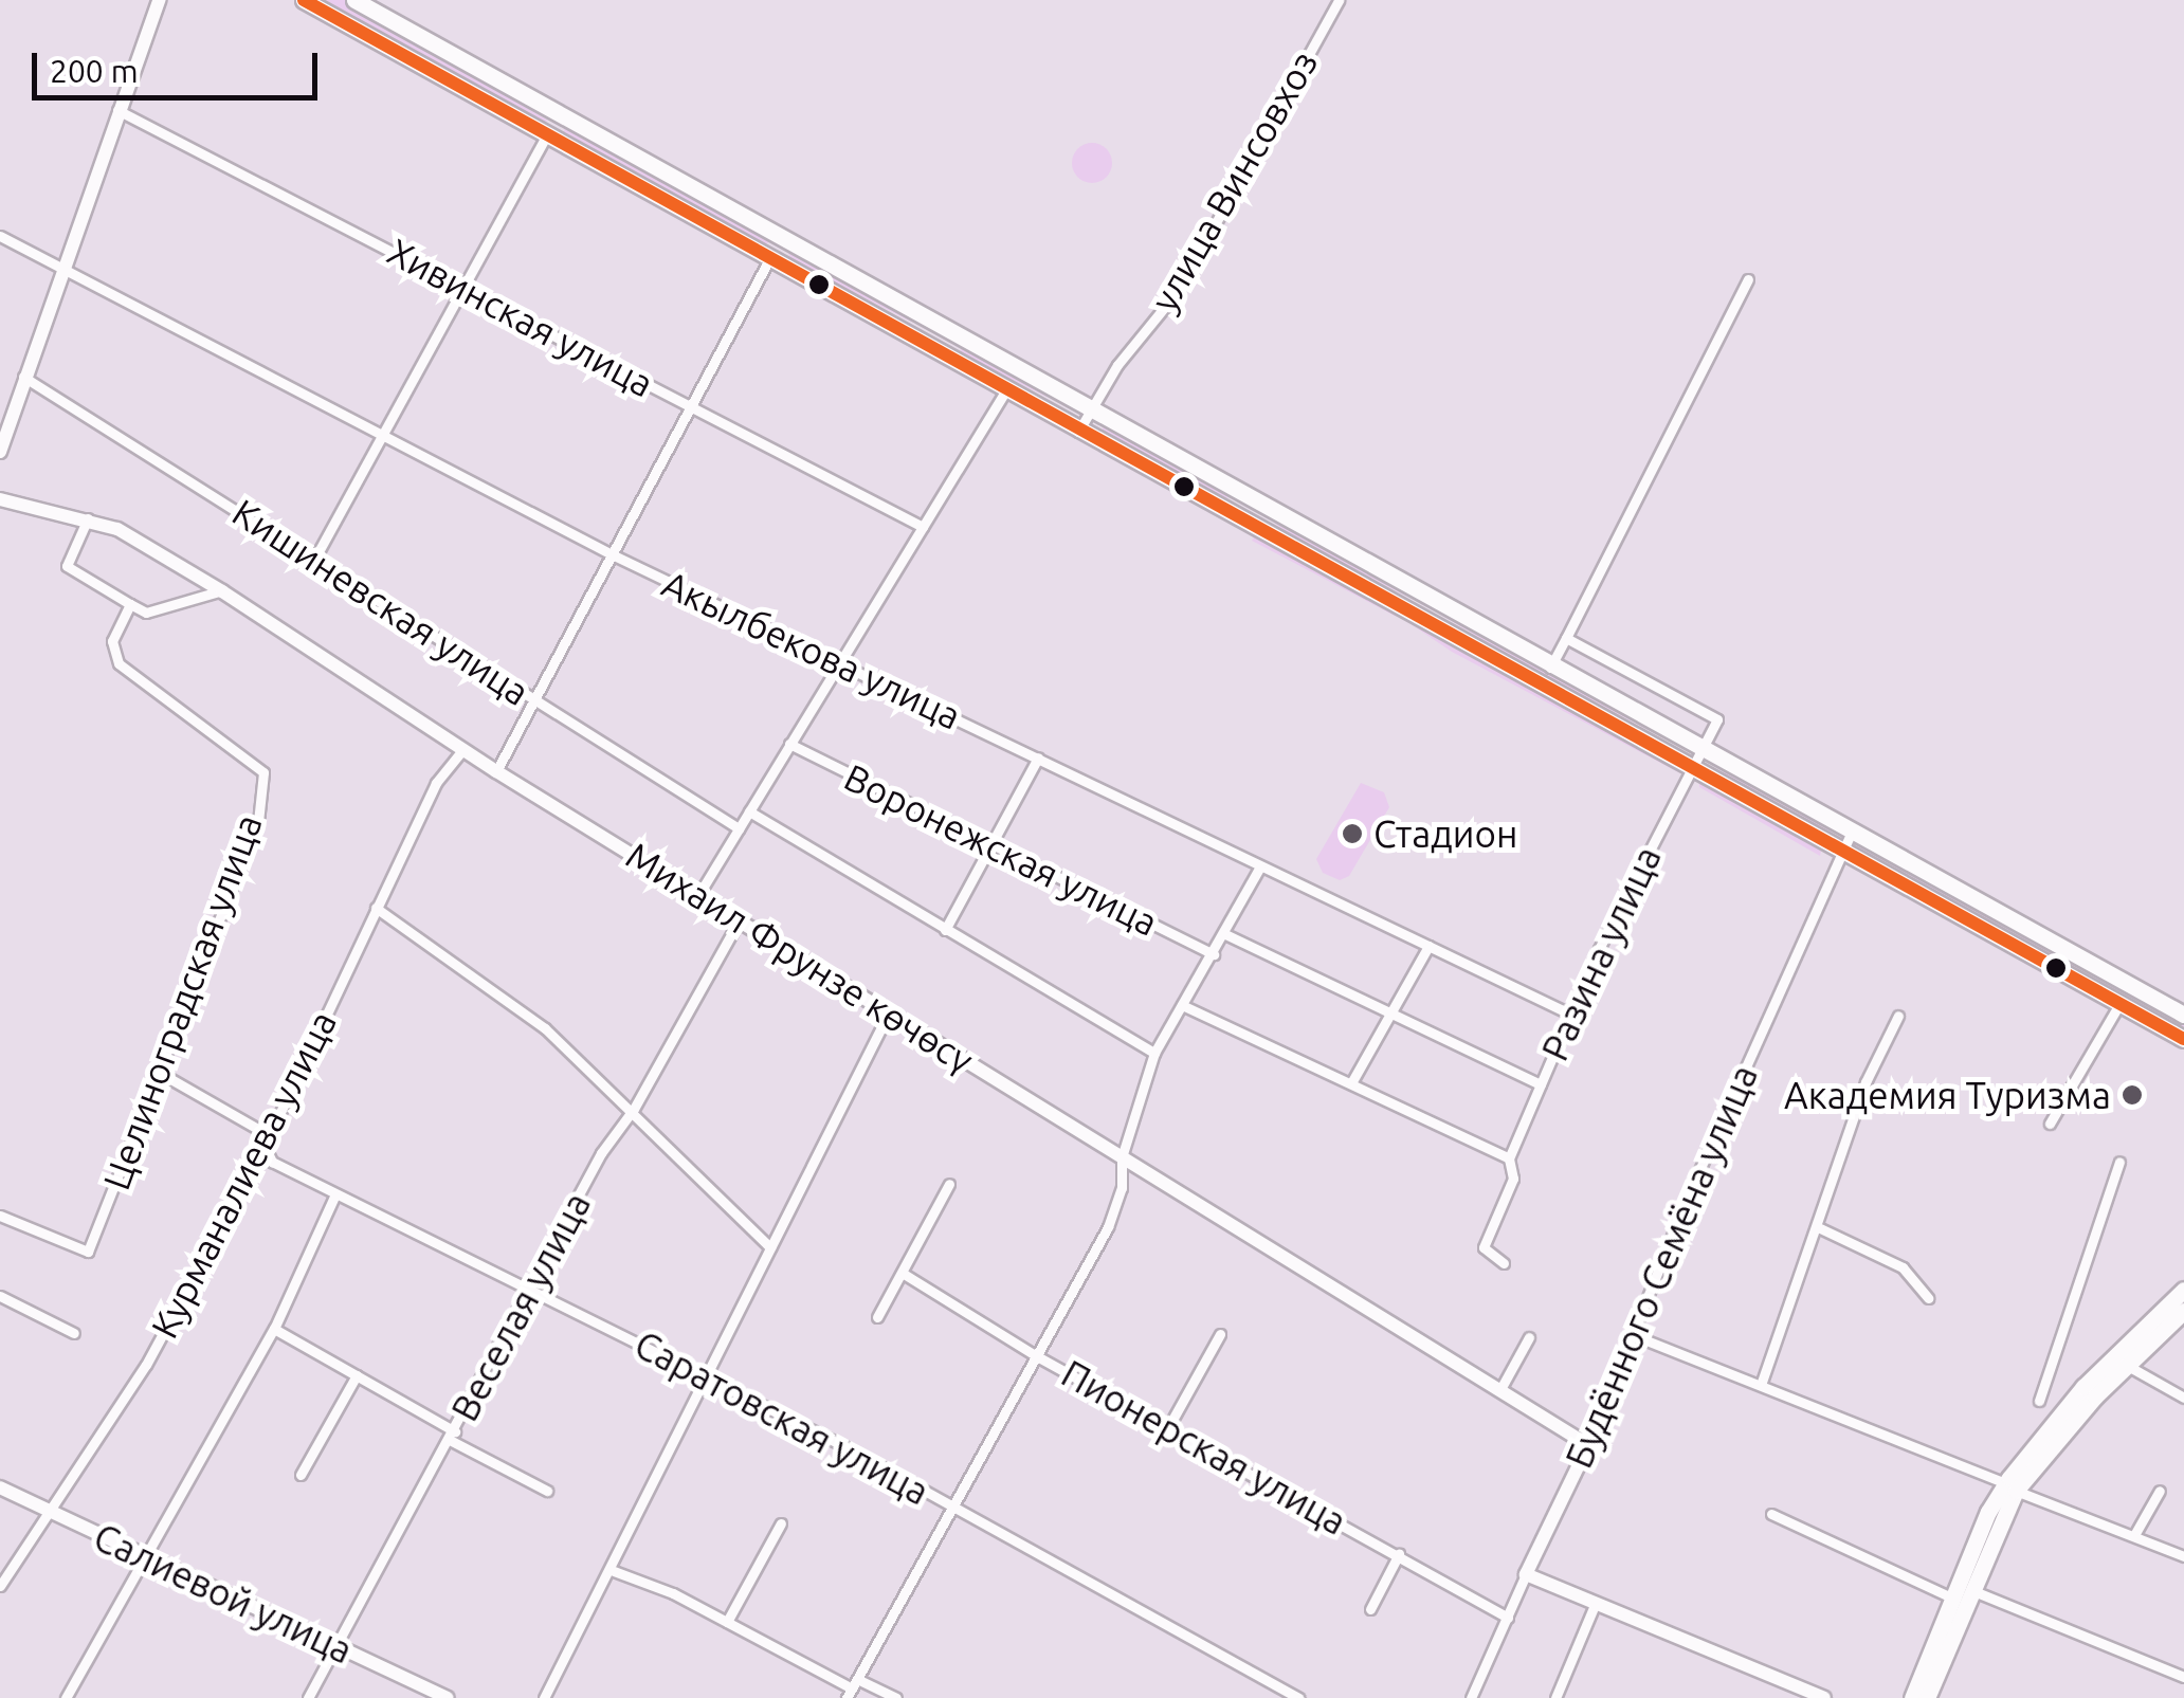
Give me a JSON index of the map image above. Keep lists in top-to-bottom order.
{
  "streets": {
    "main road": ["Михаил Фрунзе көчөсү", "Будённого Семёна улица", "Салиевой улица"],
    "street": [
      "улица Винсовхоз",
      "Хивинская улица",
      "Кишиневская улица",
      "Акылбекова улица",
      "Воронежская улица",
      "Разина улица",
      "Целиноградская улица",
      "Курманалиева улица",
      "Веселая улица",
      "Саратовская улица",
      "Пионерская улица"
    ]
  },
  "crossings": [
    ["Акылбекова улица", "Разина улица"],
    ["Михаил Фрунзе көчөсү", "Курманалиева улица"],
    ["Михаил Фрунзе көчөсү", "Будённого Семёна улица"],
    ["Михаил Фрунзе көчөсү", "Веселая улица"],
    ["Целиноградская улица", "Саратовская улица"],
    ["Курманалиева улица", "Саратовская улица"],
    ["Курманалиева улица", "Салиевой улица"],
    ["Будённого Семёна улица", "Пионерская улица"],
    ["Веселая улица", "Саратовская улица"],
    ["Веселая улица", "Салиевой улица"]
  ],
  "places": ["Стадион", "Академия Туризма"],
  "scale_bar": "200 m"
}
